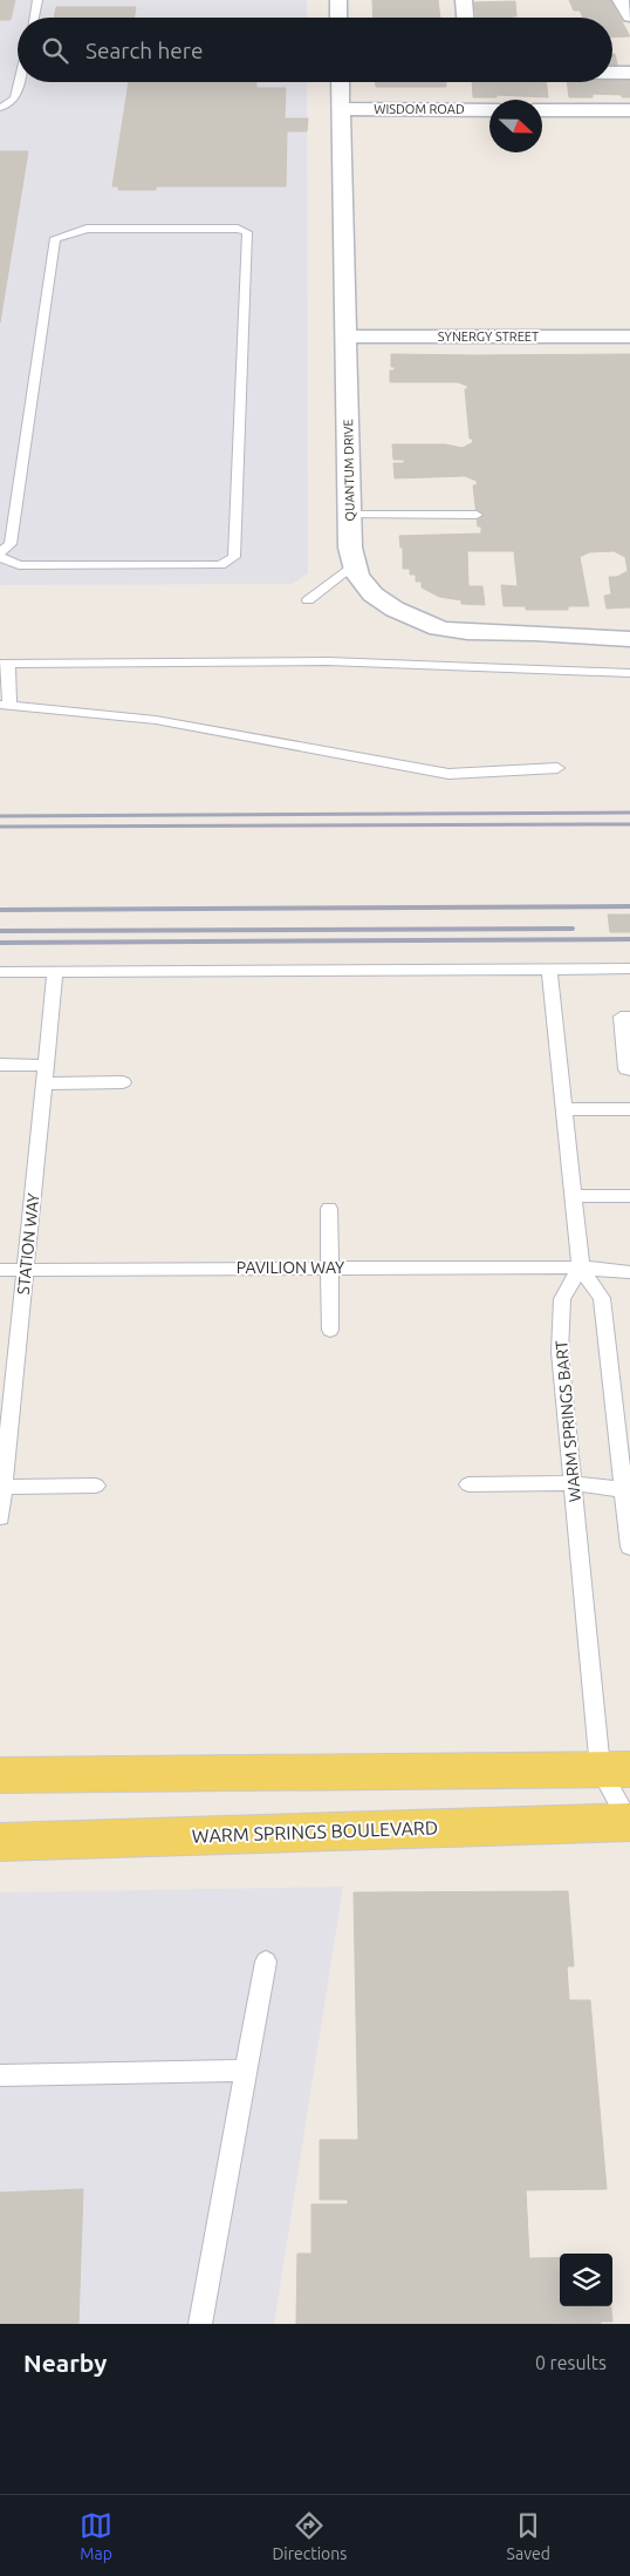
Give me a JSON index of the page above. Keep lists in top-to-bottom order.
{
  "streets": {
    "main road": ["WARM SPRINGS BOULEVARD"],
    "street": ["WISDOM ROAD", "SYNERGY STREET", "QUANTUM DRIVE"],
    "lane": ["STATION WAY", "PAVILION WAY", "WARM SPRINGS BART"]
  },
  "crossings": [
    ["WISDOM ROAD", "QUANTUM DRIVE"],
    ["SYNERGY STREET", "QUANTUM DRIVE"],
    ["STATION WAY", "PAVILION WAY"],
    ["PAVILION WAY", "WARM SPRINGS BART"],
    ["WARM SPRINGS BART", "WARM SPRINGS BOULEVARD"]
  ],
  "north": "right",
  "page": {
    "search": "Search here",
    "heading": ["Nearby", "0 results"],
    "nav": ["Map", "Directions", "Saved"]
  }
}
